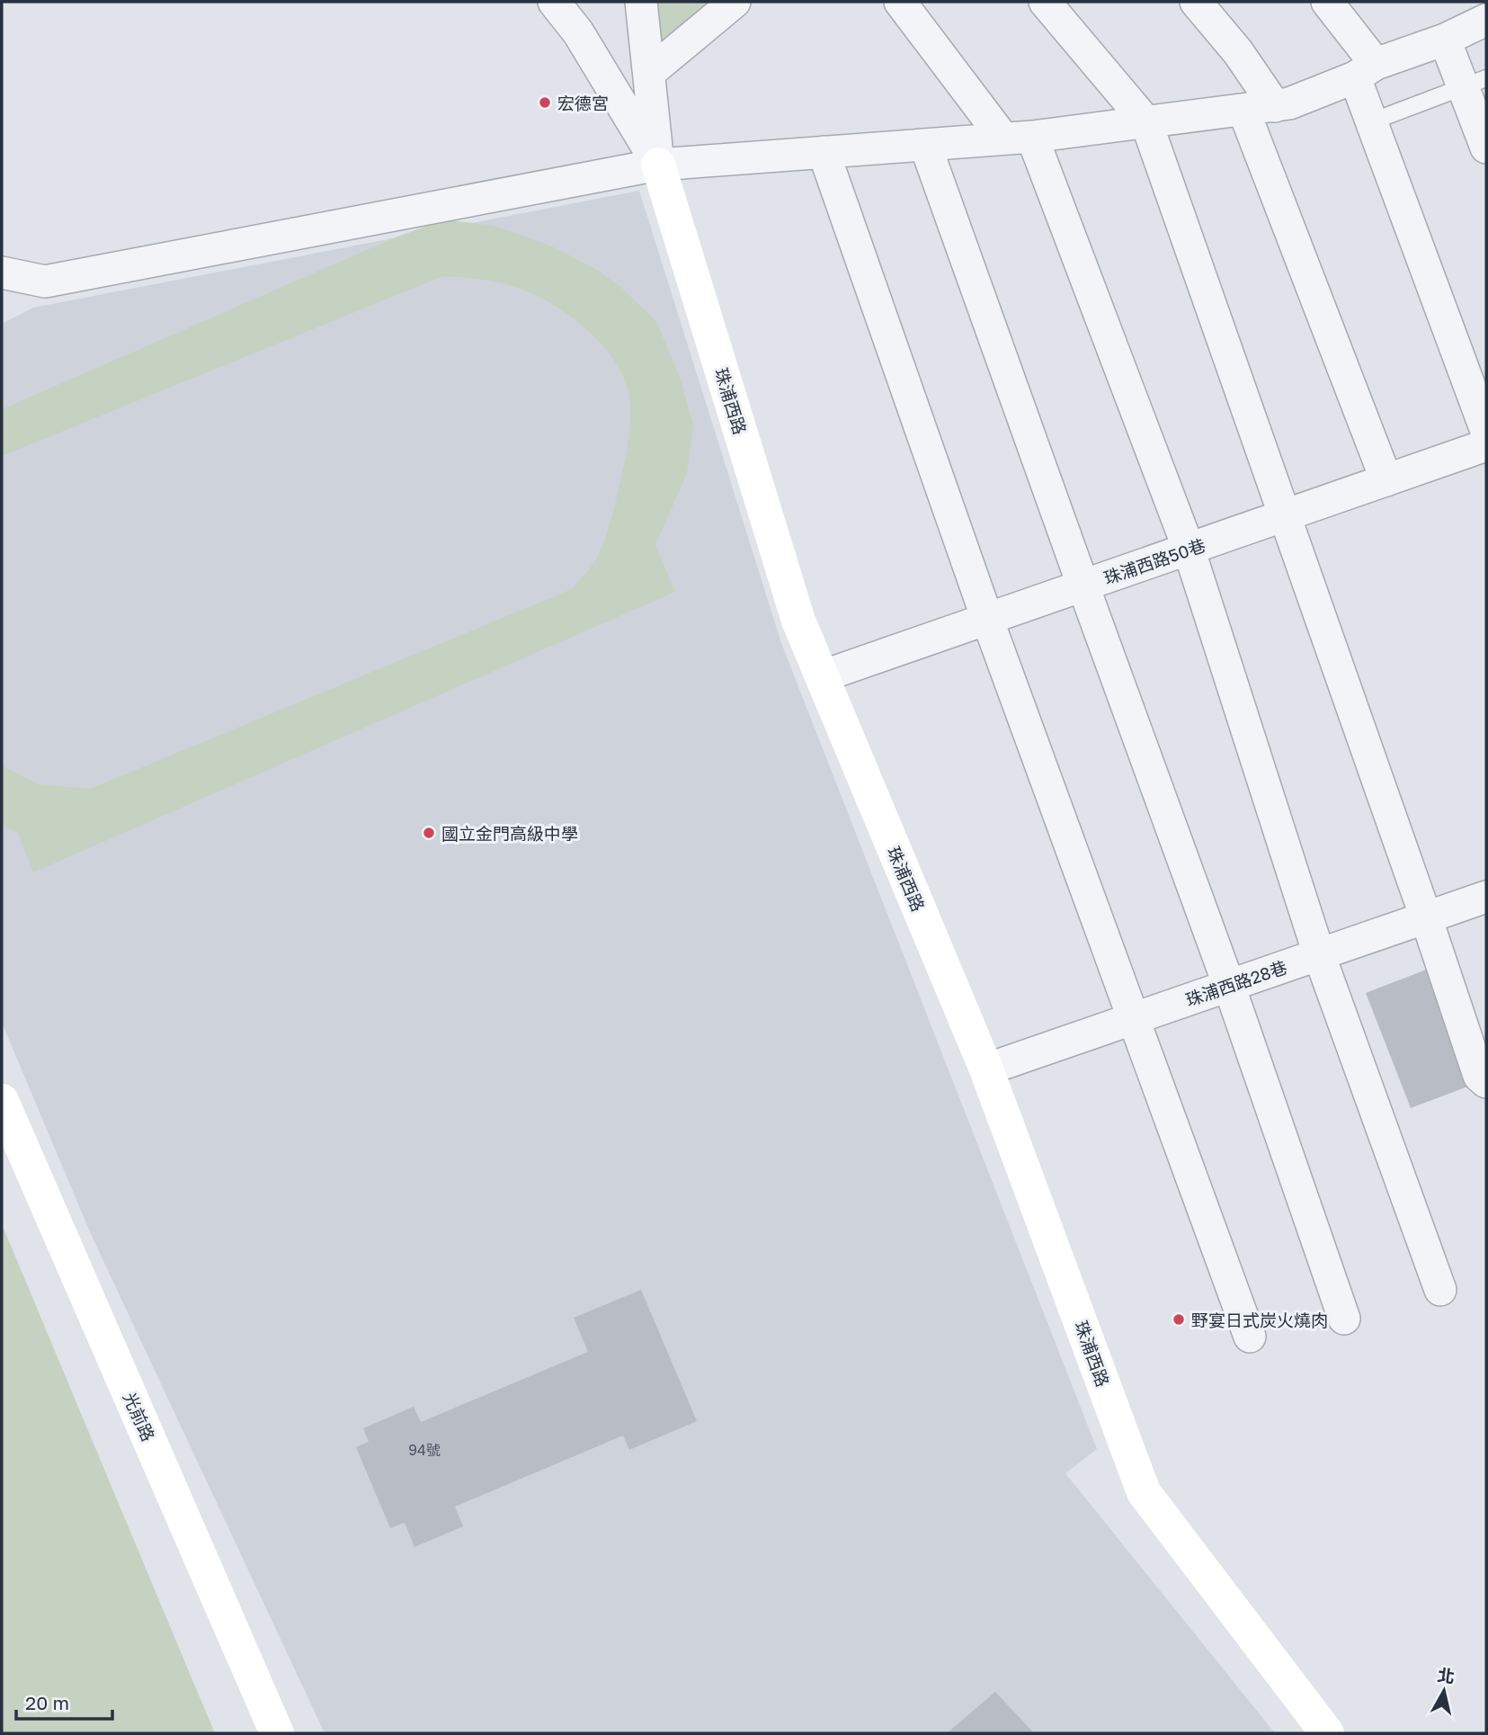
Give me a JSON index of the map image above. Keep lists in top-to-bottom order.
{
  "streets": {
    "street": [
      "珠浦西路",
      "珠浦西路50巷",
      "珠浦西路28巷",
      "光前路"
    ]
  },
  "crossings": [
    ["珠浦西路", "珠浦西路50巷"],
    ["珠浦西路", "珠浦西路28巷"]
  ],
  "places": ["宏德宮", "國立金門高級中學", "野宴日式炭火燒肉"],
  "house_numbers": ["94號"],
  "scale_bar": "20 m",
  "north": "top"
}
